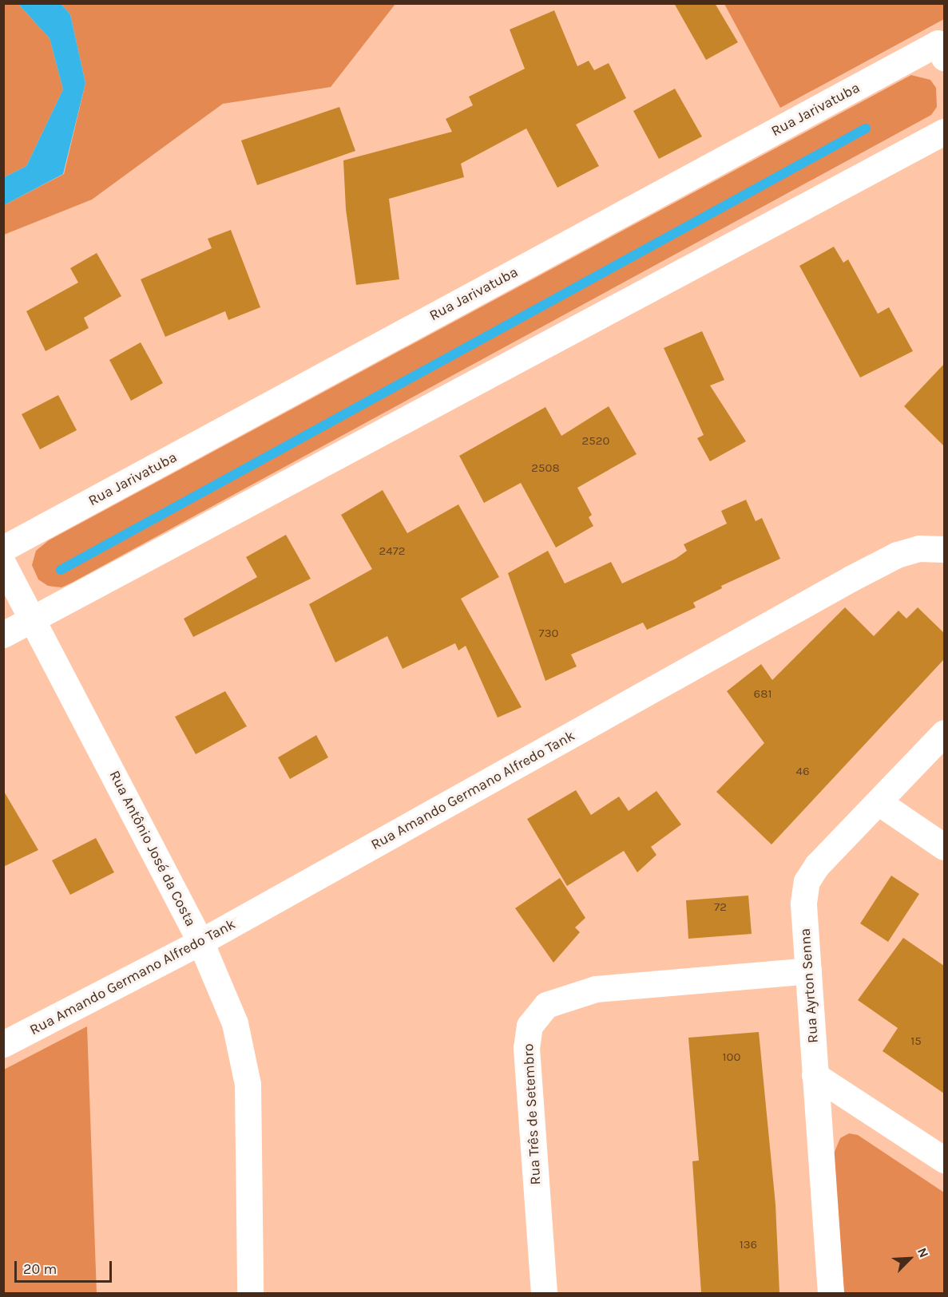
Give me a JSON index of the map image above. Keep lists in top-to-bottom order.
{
  "streets": {
    "street": [
      "Rua Jarivatuba",
      "Rua Amando Germano Alfredo Tank",
      "Rua Antônio José da Costa",
      "Rua Ayrton Senna",
      "Rua Três de Setembro"
    ]
  },
  "crossings": [
    ["Rua Amando Germano Alfredo Tank", "Rua Antônio José da Costa"],
    ["Rua Ayrton Senna", "Rua Três de Setembro"]
  ],
  "house_numbers": [
    "2520",
    "2508",
    "2472",
    "730",
    "681",
    "46",
    "72",
    "15",
    "100",
    "136"
  ],
  "scale_bar": "20 m",
  "north": "top right"
}
